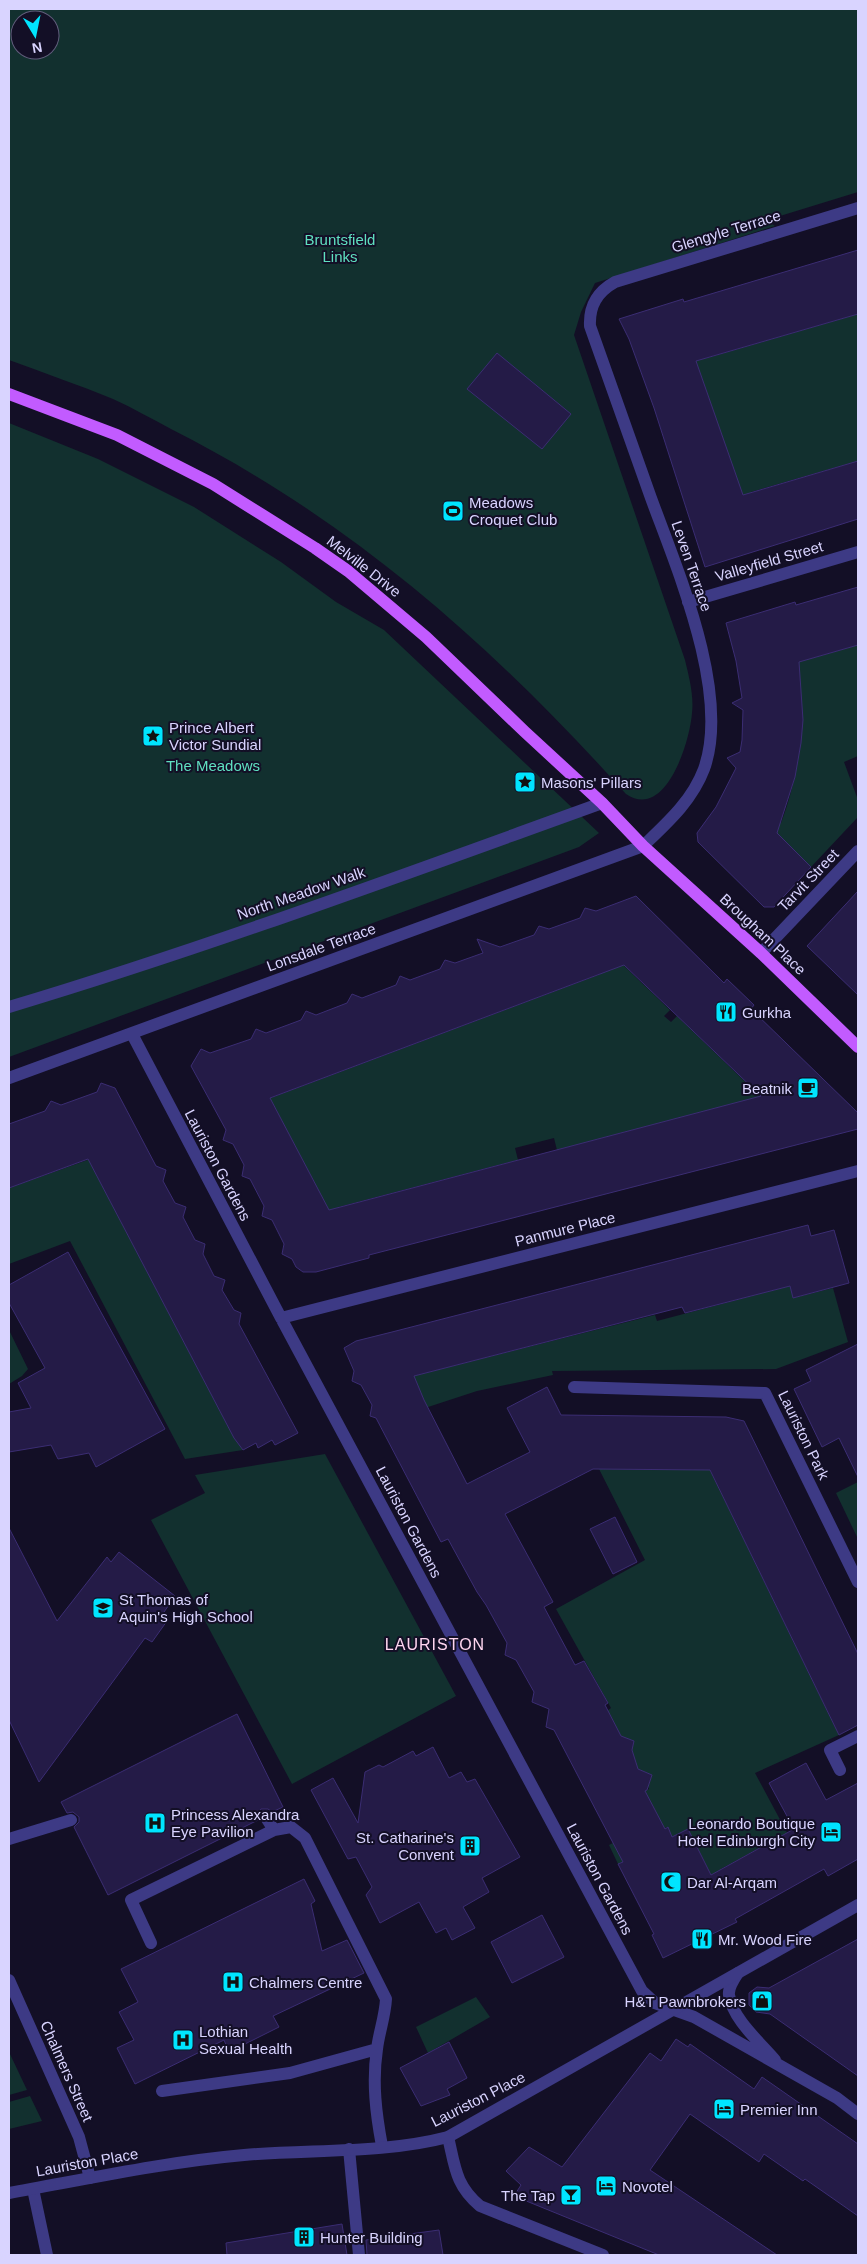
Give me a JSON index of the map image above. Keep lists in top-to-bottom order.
{
  "streets": {
    "main road": ["Melville Drive", "Brougham Place"],
    "street": [
      "Glengyle Terrace",
      "Valleyfield Street",
      "Leven Terrace",
      "Tarvit Street",
      "North Meadow Walk",
      "Lonsdale Terrace",
      "Lauriston Gardens",
      "Panmure Place",
      "Lauriston Park",
      "Chalmers Street",
      "Lauriston Place"
    ]
  },
  "crossings": [
    ["Glengyle Terrace", "Leven Terrace"],
    ["Valleyfield Street", "Leven Terrace"],
    ["Melville Drive", "Leven Terrace"],
    ["Melville Drive", "North Meadow Walk"],
    ["Melville Drive", "Brougham Place"],
    ["Melville Drive", "Lonsdale Terrace"],
    ["Leven Terrace", "Brougham Place"],
    ["Leven Terrace", "Lonsdale Terrace"],
    ["Tarvit Street", "Brougham Place"],
    ["Brougham Place", "Lonsdale Terrace"],
    ["Lonsdale Terrace", "Lauriston Gardens"],
    ["Lauriston Gardens", "Panmure Place"],
    ["Lauriston Gardens", "Lauriston Place"],
    ["Chalmers Street", "Lauriston Place"]
  ],
  "districts": ["LAURISTON"],
  "parks": ["Bruntsfield Links", "The Meadows"],
  "places": {
    "sports": ["Meadows Croquet Club"],
    "place": ["Prince Albert Victor Sundial", "Masons' Pillars"],
    "restaurant": ["Gurkha", "Mr. Wood Fire"],
    "cafe": ["Beatnik"],
    "school or university": ["St Thomas of Aquin's High School"],
    "hospital": ["Princess Alexandra Eye Pavilion", "Chalmers Centre", "Lothian Sexual Health"],
    "hotel": ["Leonardo Boutique Hotel Edinburgh City", "Premier Inn", "Novotel"],
    "building": ["St. Catharine's Convent", "Hunter Building"],
    "mosque": ["Dar Al-Arqam"],
    "shop": ["H&T Pawnbrokers"],
    "bar": ["The Tap"]
  },
  "north": "bottom"
}
